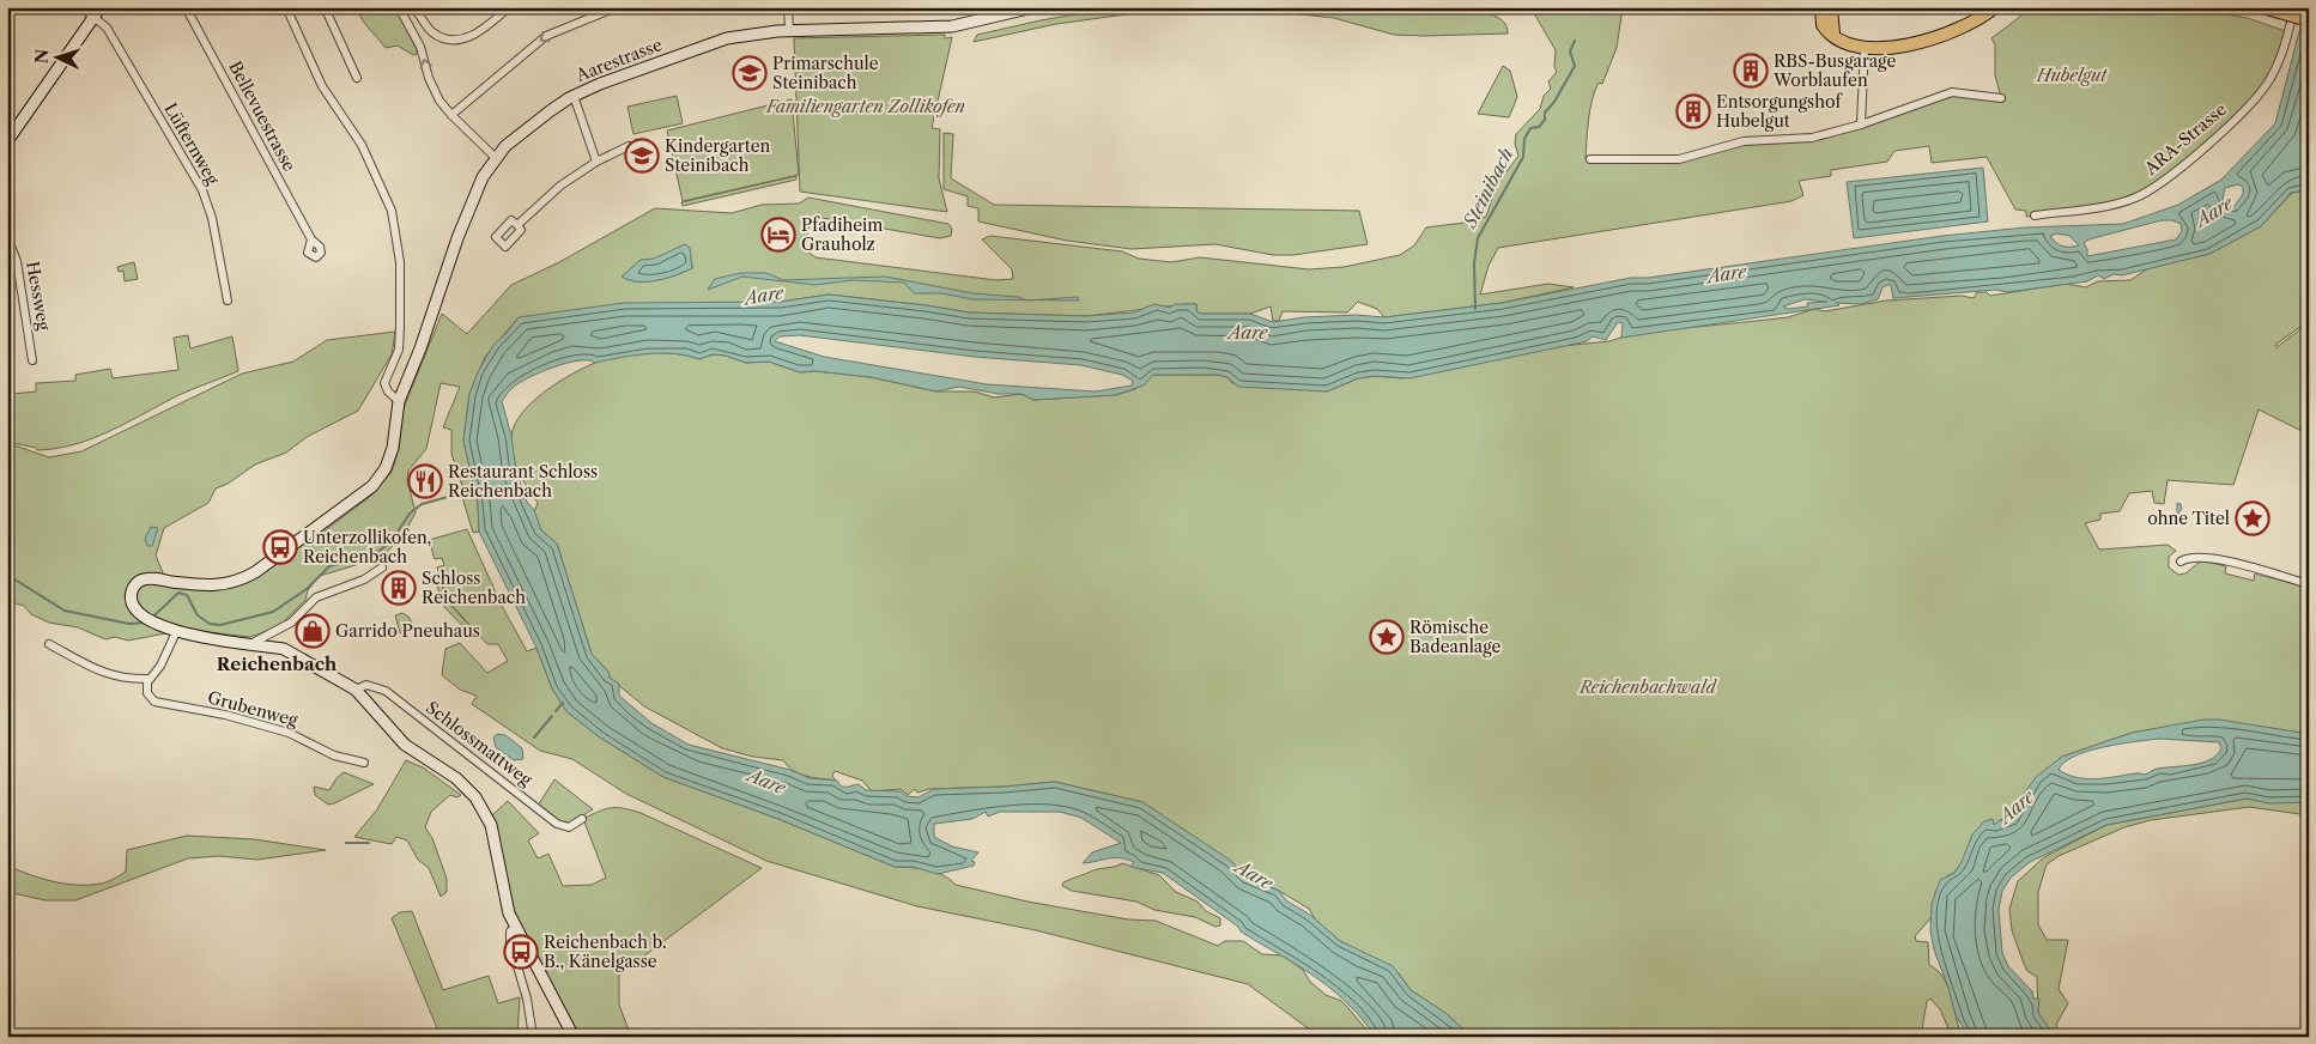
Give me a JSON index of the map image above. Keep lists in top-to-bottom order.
{
  "streets": {
    "street": [
      "Aarestrasse",
      "Bellevuestrasse",
      "ARA-Strasse",
      "Lüfternweg",
      "Hessweg",
      "Grubenweg",
      "Schlossmattweg"
    ]
  },
  "districts": ["Reichenbach"],
  "water": ["Steinibach", "Aare"],
  "parks": ["Hubelgut", "Familiengarten Zollikofen", "Reichenbachwald"],
  "places": {
    "building": ["RBS-Busgarage Worblaufen", "Entsorgungshof Hubelgut", "Schloss Reichenbach"],
    "school or university": ["Primarschule Steinibach", "Kindergarten Steinibach"],
    "hotel": ["Pfadiheim Grauholz"],
    "restaurant": ["Restaurant Schloss Reichenbach"],
    "place": ["ohne Titel", "Römische Badeanlage"],
    "bus stop": ["Unterzollikofen, Reichenbach", "Reichenbach b. B., Känelgasse"],
    "shop": ["Garrido Pneuhaus"]
  },
  "north": "left"
}
